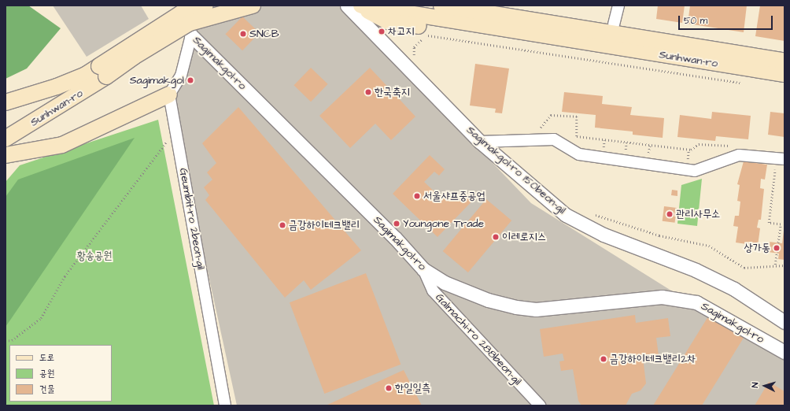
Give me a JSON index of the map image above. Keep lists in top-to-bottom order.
{
  "streets": {
    "main road": ["Sunhwan-ro"],
    "street": [
      "Sagimakgol-ro",
      "Sagimakgol-ro 150beon-gil",
      "Geumbit-ro 2beon-gil",
      "Galmachi-ro 288beon-gil"
    ]
  },
  "crossings": [
    ["Sagimakgol-ro", "Galmachi-ro 288beon-gil"]
  ],
  "parks": ["황송공원"],
  "places": [
    "차고지",
    "SNCB",
    "Sagimakgol",
    "한국축지",
    "서울샤프중공업",
    "관리사무소",
    "Youngone Trade",
    "금강하이테크밸리",
    "이레로지스",
    "상가동",
    "금강하이테크밸리2차",
    "한일일측"
  ],
  "legend": ["도로", "공원", "건물"],
  "scale_bar": "50 m",
  "north": "left"
}
